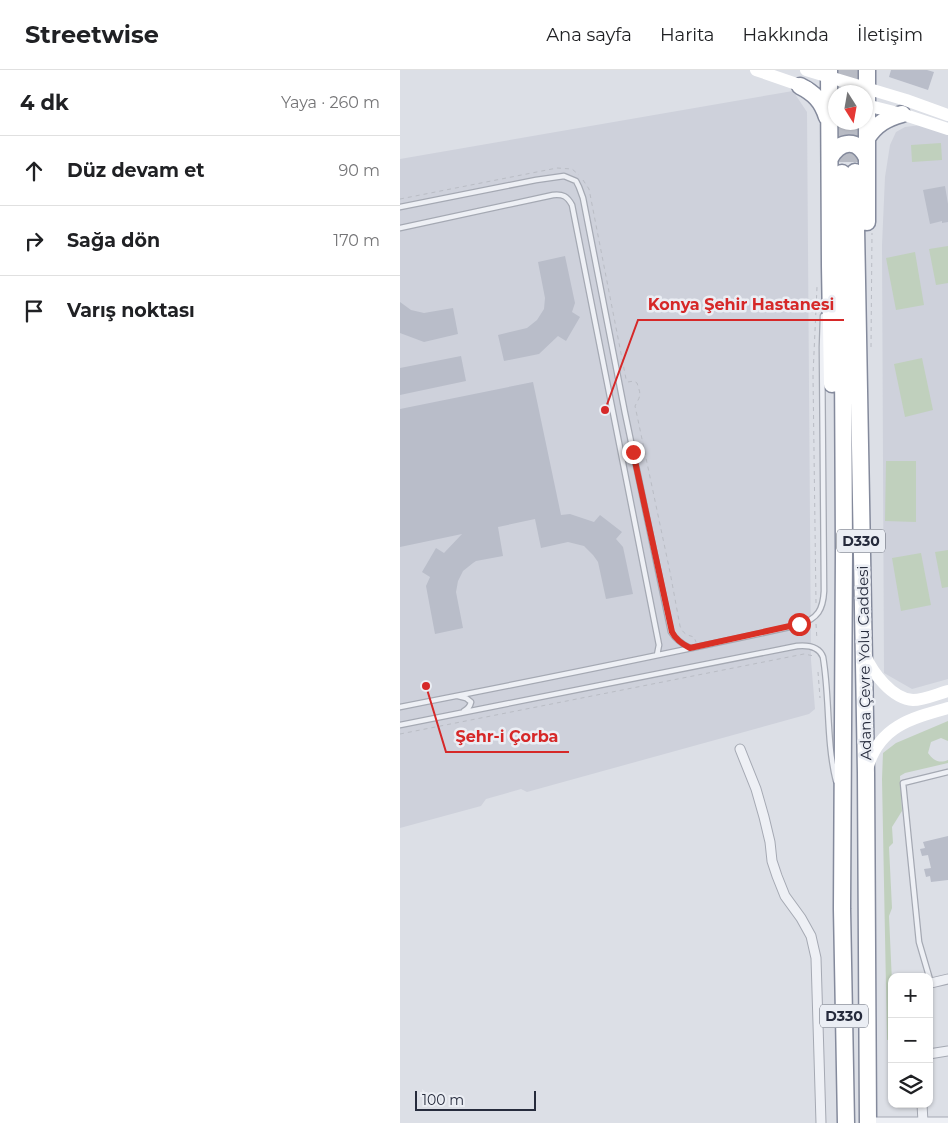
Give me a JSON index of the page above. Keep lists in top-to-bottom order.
{
  "streets": {
    "highway": ["D330", "Adana Çevre Yolu Caddesi"]
  },
  "places": ["Konya Şehir Hastanesi", "Şehr-i Çorba"],
  "scale_bar": "100 m",
  "north": "bottom",
  "page": {
    "header": "Streetwise",
    "nav": [
      "Ana sayfa",
      "Harita",
      "Hakkında",
      "İletişim"
    ],
    "heading": ["4 dk", "Yaya · 260 m"],
    "list": [
      ["Düz devam et", "90 m"],
      ["Sağa dön", "170 m"],
      "Varış noktası"
    ],
    "map_buttons": ["+", "−"],
    "scale": "100 m"
  }
}
